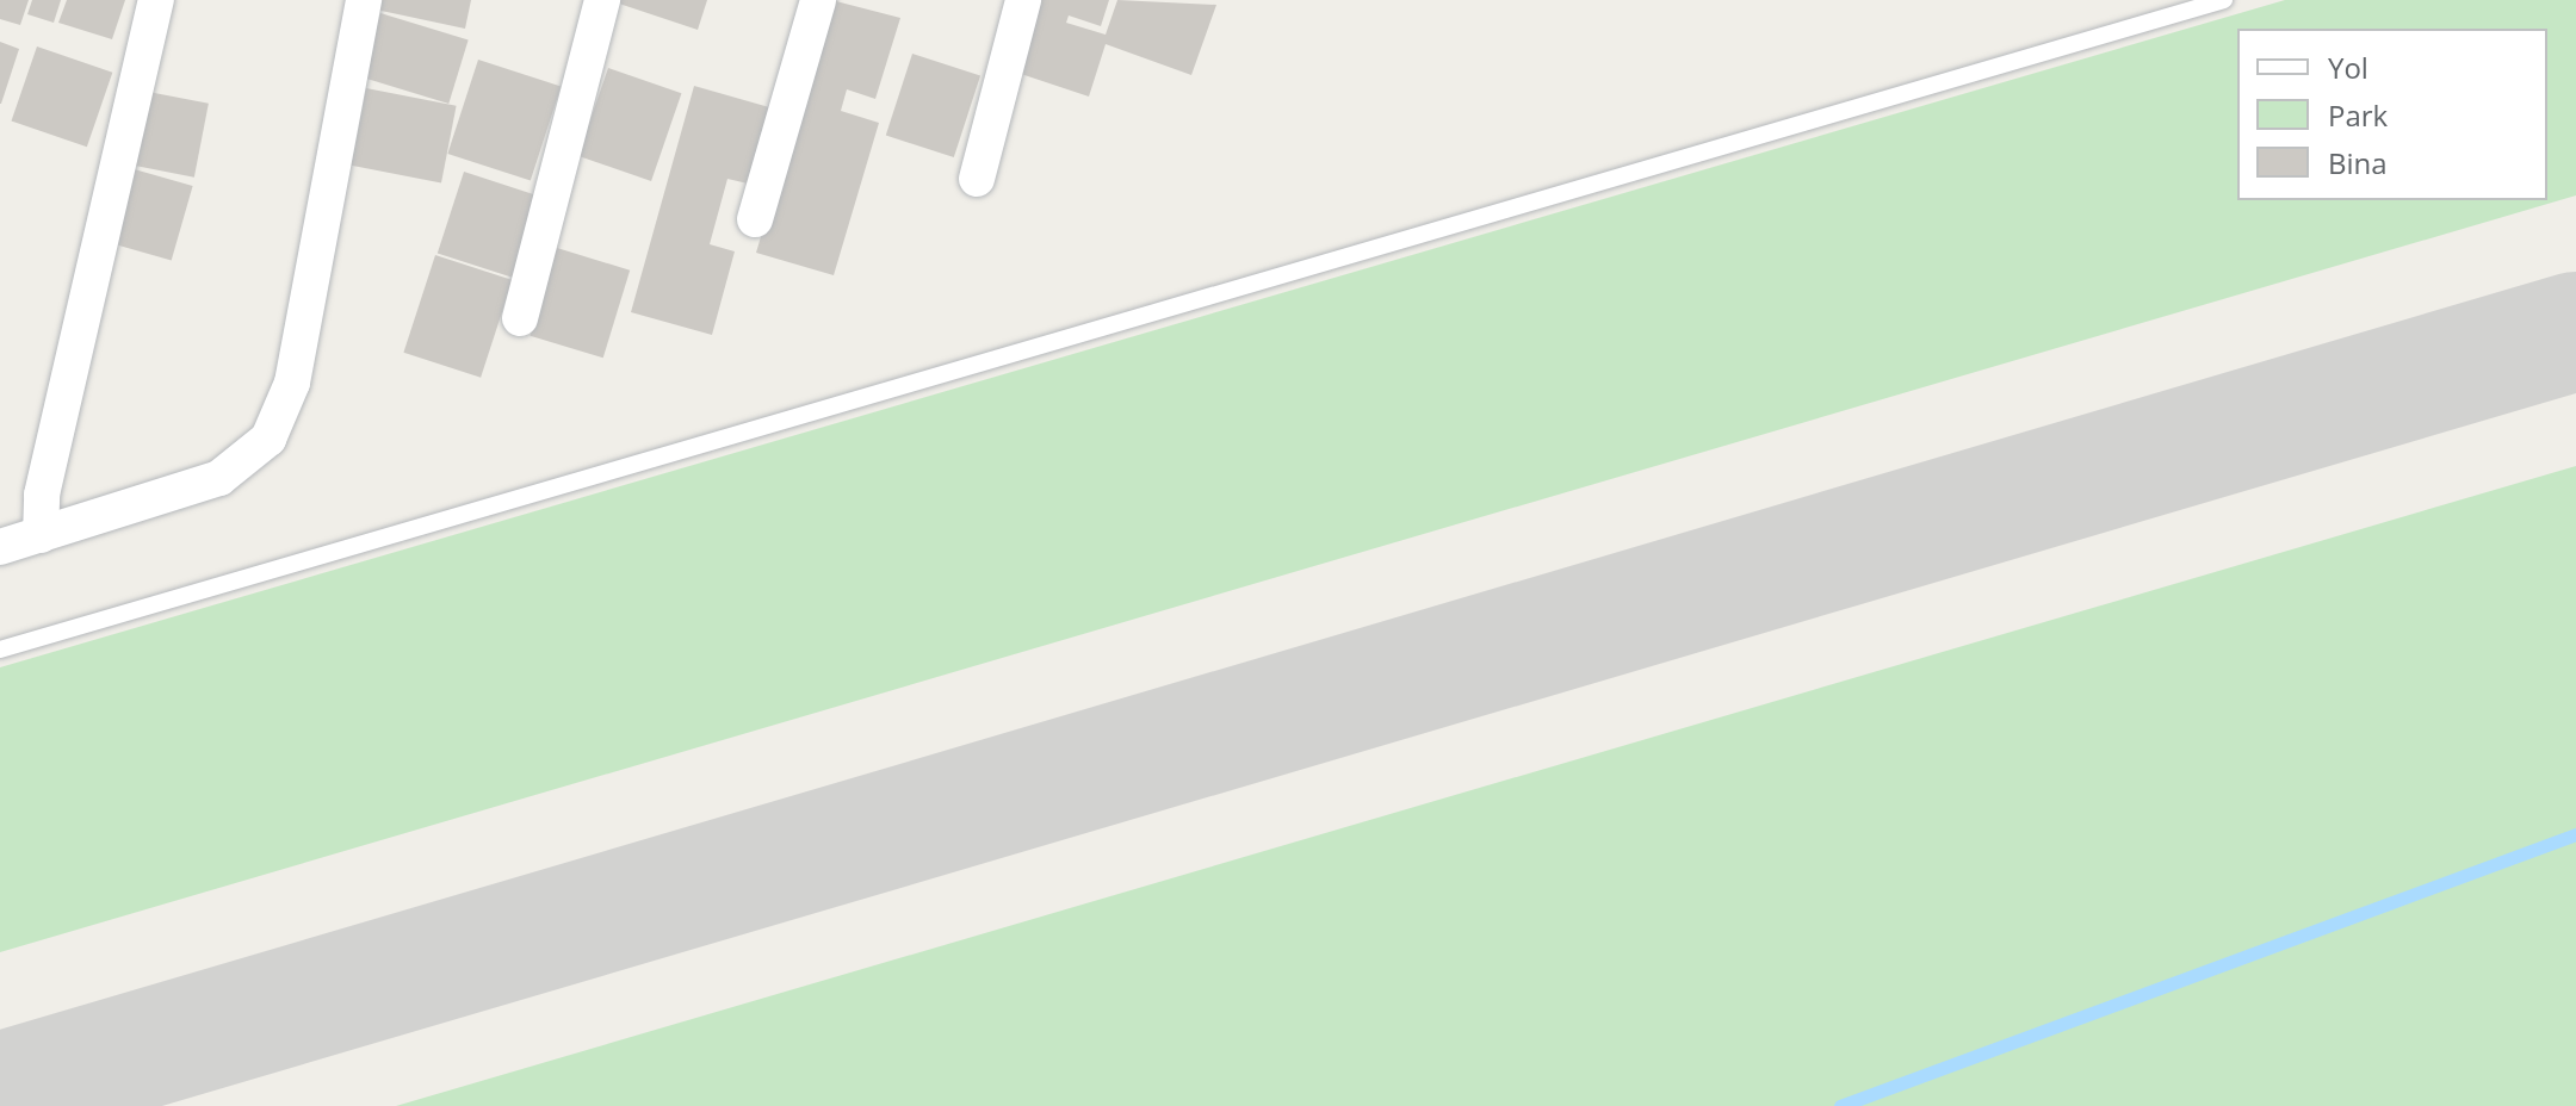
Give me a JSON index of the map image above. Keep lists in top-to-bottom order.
{
  "legend": ["Yol", "Park", "Bina"]
}
